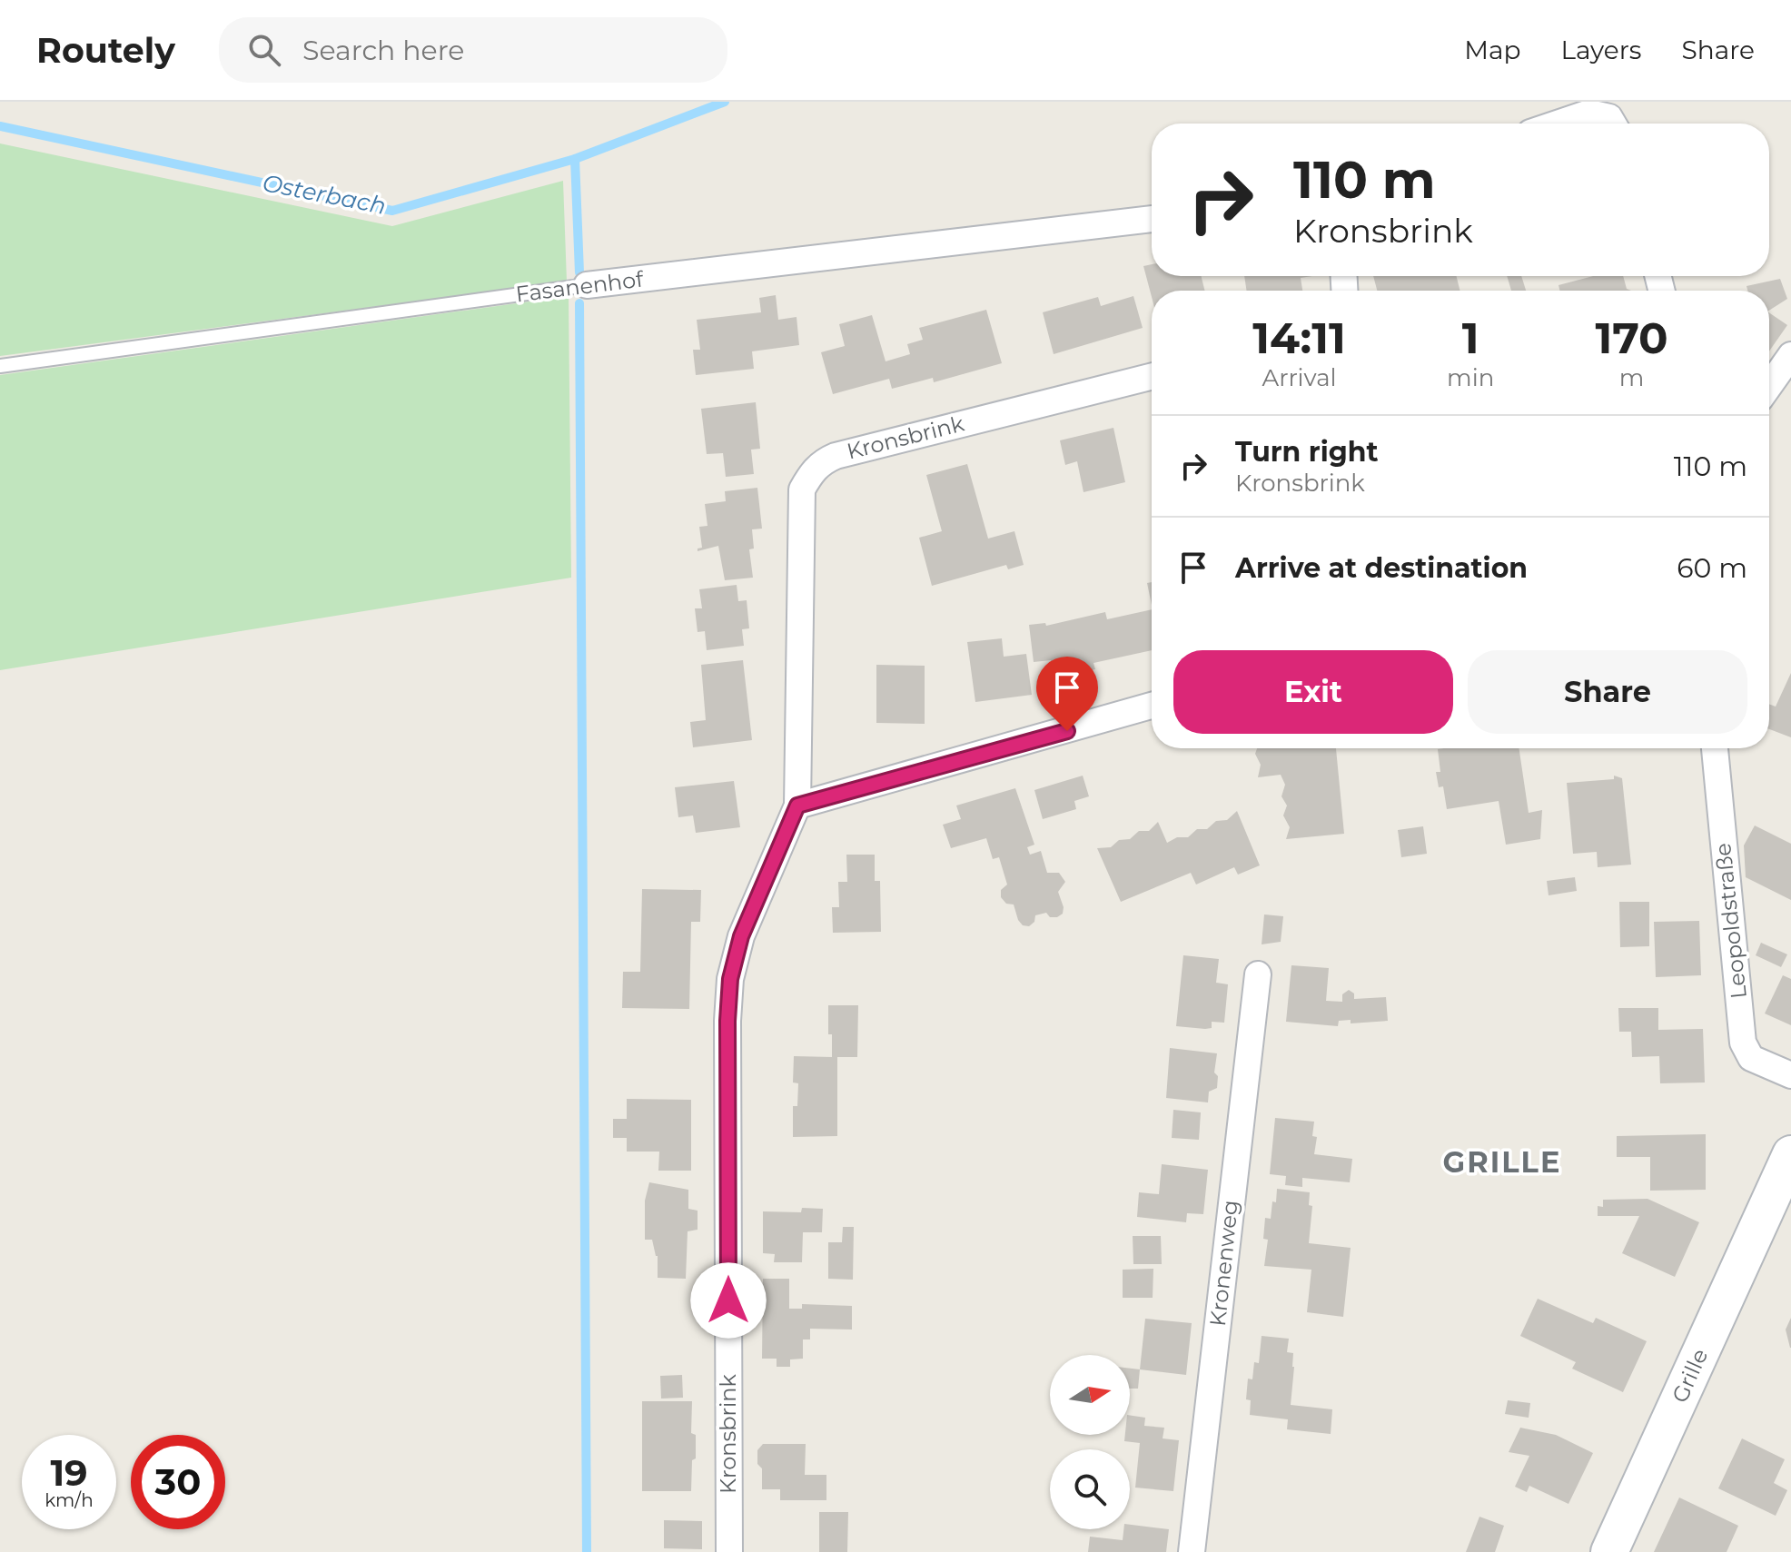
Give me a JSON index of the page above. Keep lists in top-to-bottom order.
{
  "streets": {
    "main road": ["Grille"],
    "street": [
      "Fasanenhof",
      "Kronsbrink",
      "Leopoldstraße",
      "Kronenweg"
    ]
  },
  "districts": ["GRILLE"],
  "water": ["Osterbach"],
  "north": "right",
  "page": {
    "header": "Routely",
    "search": "Search here",
    "nav": ["Map", "Layers", "Share"],
    "turn": ["110 m", "Kronsbrink"],
    "eta": [
      "14:11",
      "Arrival",
      "1",
      "min",
      "170",
      "m"
    ],
    "list": [
      {
        "name": "Turn right",
        "note": "Kronsbrink",
        "value": "110 m"
      },
      {
        "name": "Arrive at destination",
        "value": "60 m"
      }
    ],
    "buttons": ["Exit", "Share"],
    "speed": "19 km/h",
    "limit": "30"
  }
}
